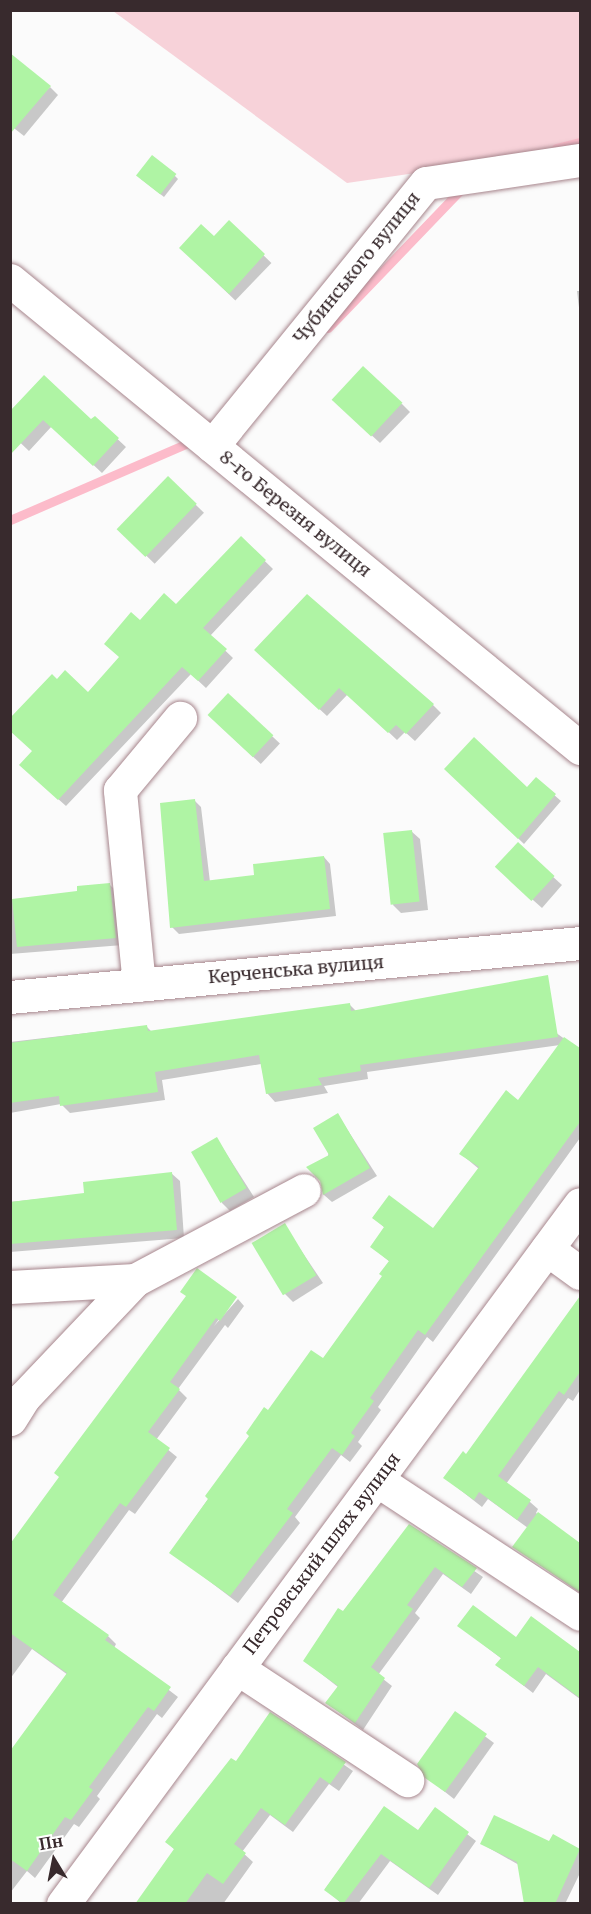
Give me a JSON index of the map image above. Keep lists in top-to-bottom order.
{
  "streets": {
    "street": [
      "Чубинського вулиця",
      "8-го Березня вулиця",
      "Керченська вулиця",
      "Петровський шлях вулиця"
    ]
  },
  "crossings": [
    ["Чубинського вулиця", "8-го Березня вулиця"]
  ],
  "north": "top"
}
